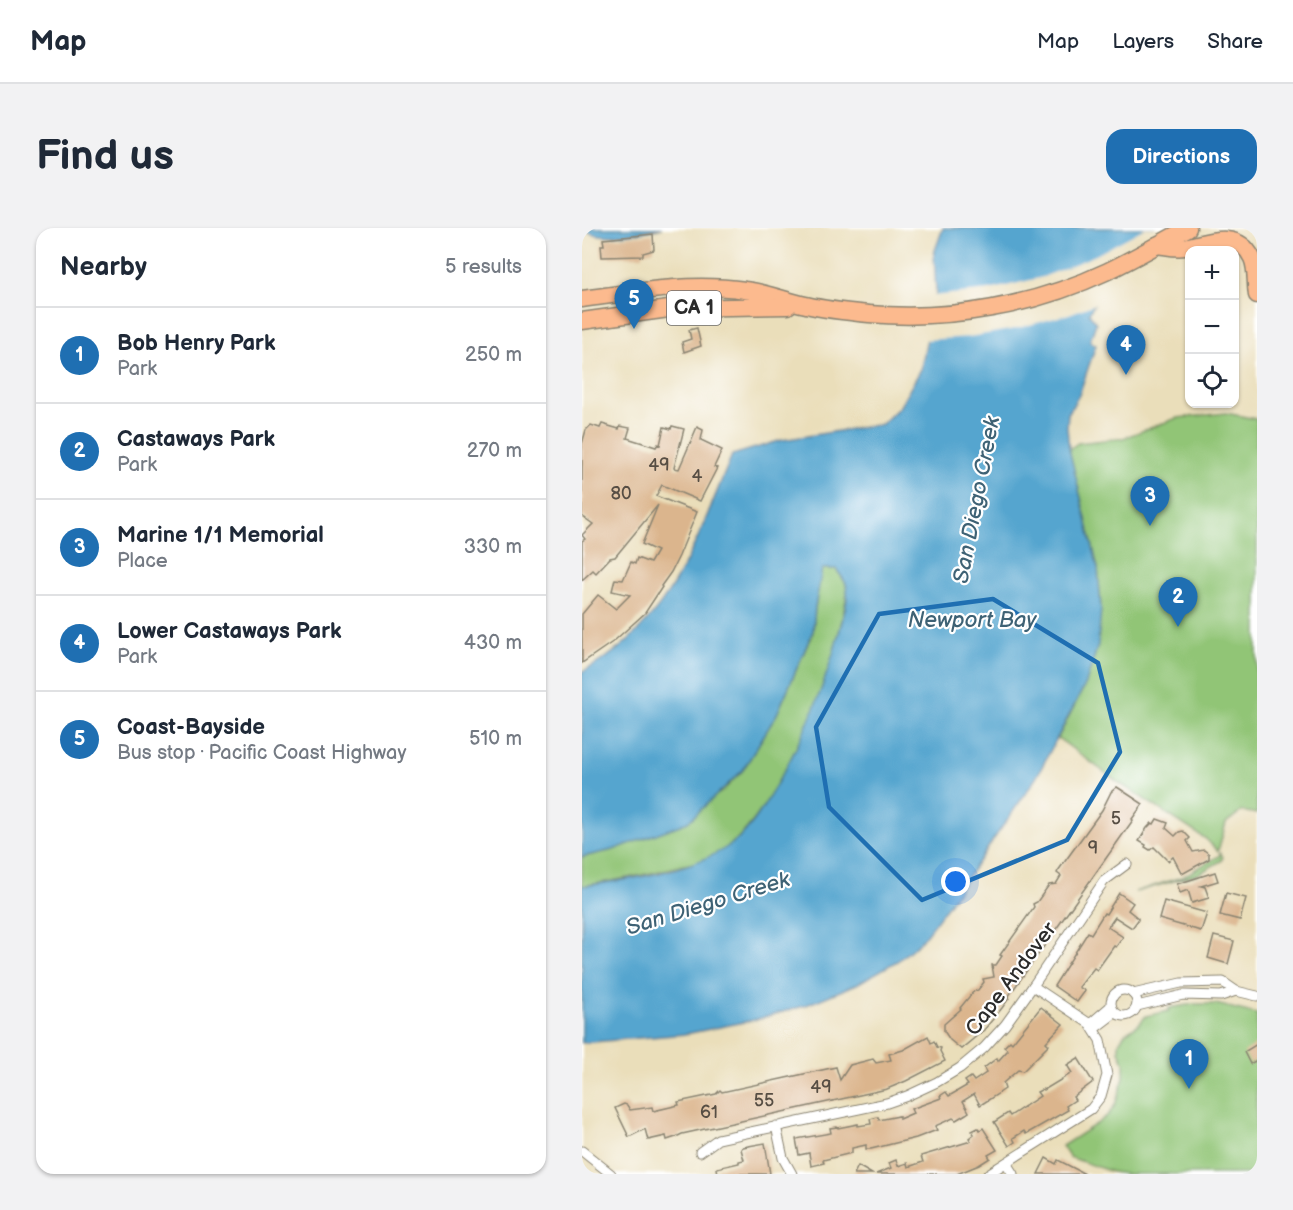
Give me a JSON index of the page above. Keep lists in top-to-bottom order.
{
  "streets": {
    "highway": ["CA 1"],
    "street": ["Cape Andover"]
  },
  "water": ["San Diego Creek", "Newport Bay"],
  "house_numbers": [
    "49",
    "4",
    "80",
    "5",
    "9",
    "49",
    "55",
    "61"
  ],
  "page": {
    "header": "Map",
    "nav": ["Map", "Layers", "Share"],
    "buttons": "Directions",
    "title": "Find us",
    "heading": ["Nearby", "5 results"],
    "map_buttons": ["+", "−"],
    "pins": [
      "5",
      "4",
      "3",
      "2",
      "1"
    ],
    "list": [
      {
        "mark": "1",
        "name": "Bob Henry Park",
        "note": "Park",
        "value": "250 m"
      },
      {
        "mark": "2",
        "name": "Castaways Park",
        "note": "Park",
        "value": "270 m"
      },
      {
        "mark": "3",
        "name": "Marine 1/1 Memorial",
        "note": "Place",
        "value": "330 m"
      },
      {
        "mark": "4",
        "name": "Lower Castaways Park",
        "note": "Park",
        "value": "430 m"
      },
      {
        "mark": "5",
        "name": "Coast-Bayside",
        "note": "Bus stop · Pacific Coast Highway",
        "value": "510 m"
      }
    ]
  }
}
